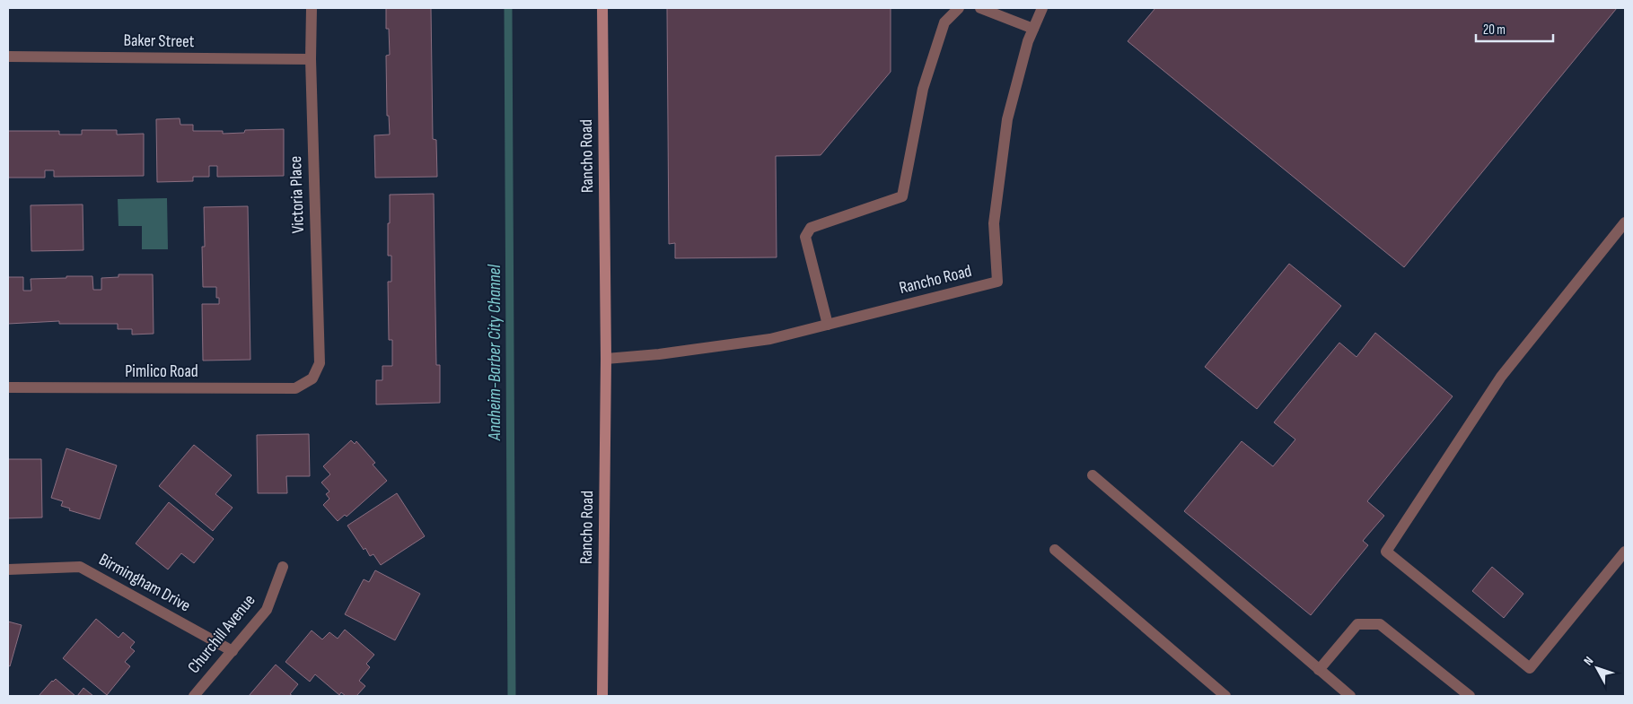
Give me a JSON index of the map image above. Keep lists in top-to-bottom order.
{
  "streets": {
    "street": [
      "Baker Street",
      "Rancho Road",
      "Victoria Place",
      "Pimlico Road",
      "Birmingham Drive",
      "Churchill Avenue"
    ]
  },
  "crossings": [
    ["Baker Street", "Victoria Place"],
    ["Victoria Place", "Pimlico Road"],
    ["Birmingham Drive", "Churchill Avenue"]
  ],
  "water": ["Anaheim-Barber City Channel"],
  "scale_bar": "20 m",
  "north": "top left"
}
